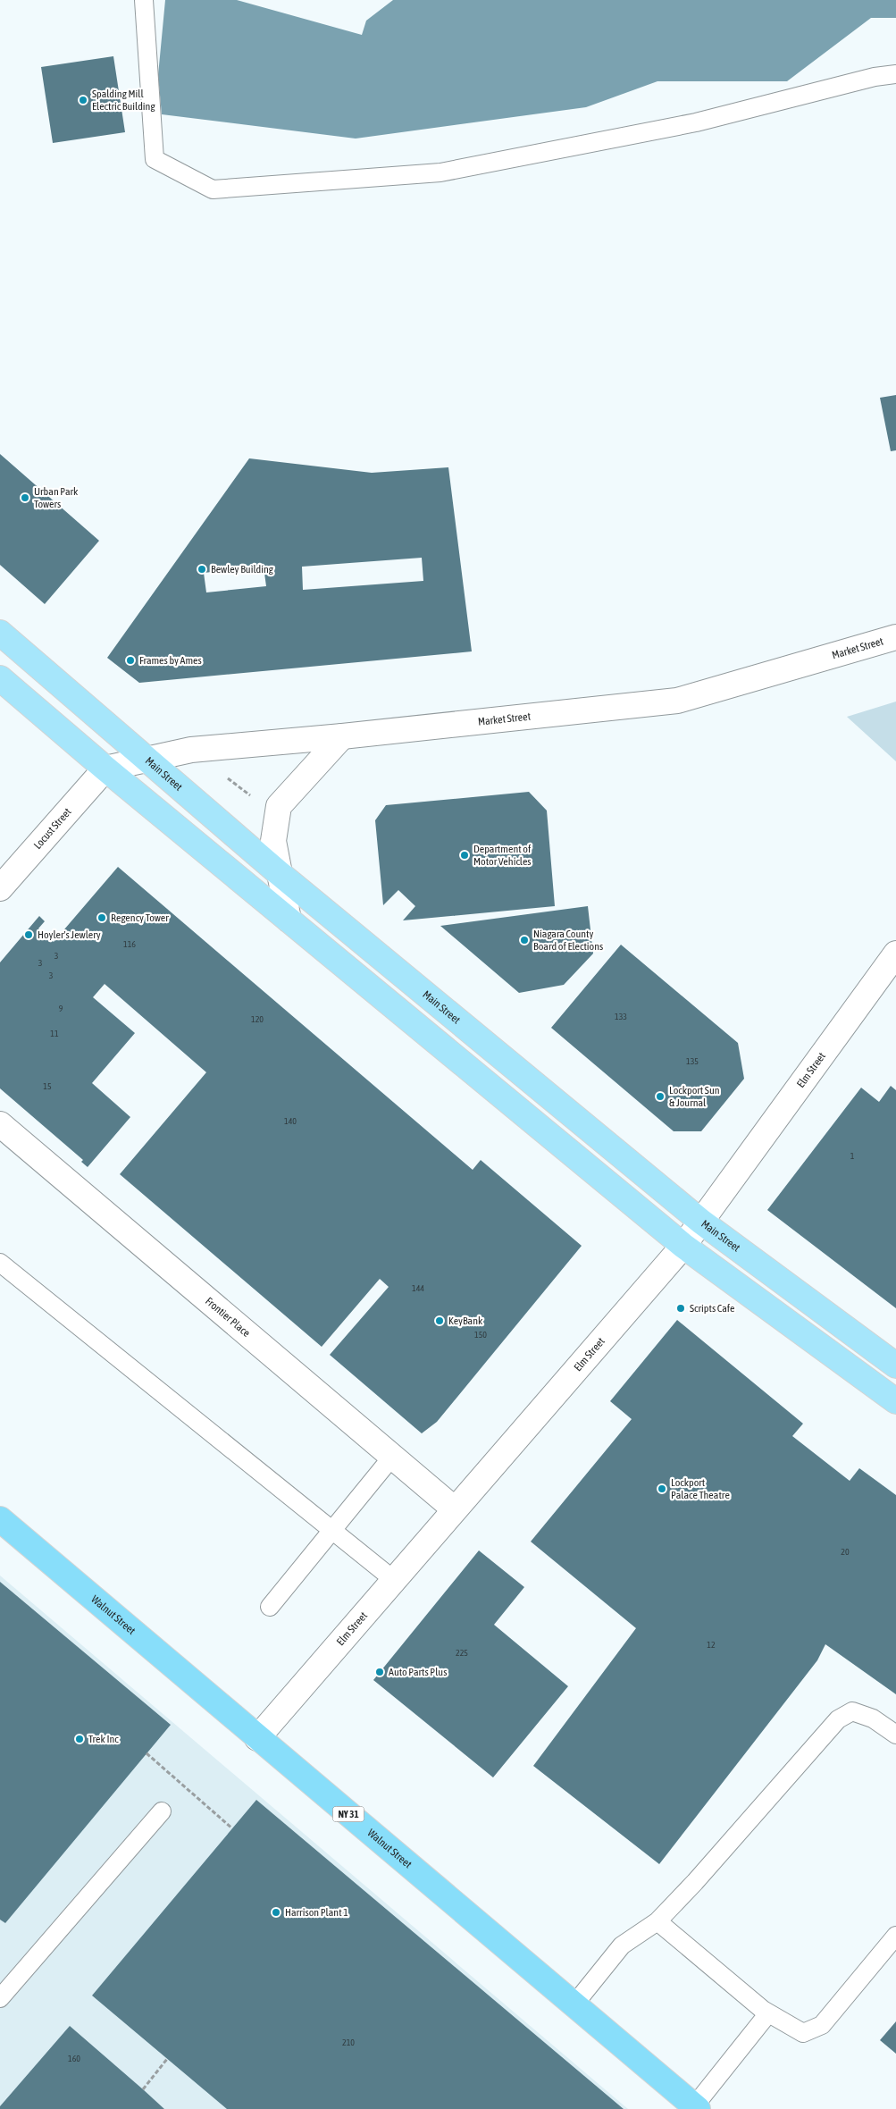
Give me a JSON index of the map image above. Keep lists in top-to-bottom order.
{
  "streets": {
    "highway": ["Walnut Street", "NY 31"],
    "main road": ["Main Street"],
    "street": [
      "Market Street",
      "Locust Street",
      "Elm Street",
      "Frontier Place"
    ]
  },
  "crossings": [
    ["Market Street", "Main Street"],
    ["Market Street", "Locust Street"],
    ["Main Street", "Elm Street"],
    ["Elm Street", "Frontier Place"],
    ["Elm Street", "Walnut Street"]
  ],
  "places": [
    "Spalding Mill Electric Building",
    "Urban Park Towers",
    "Bewley Building",
    "Frames by Ames",
    "Department of Motor Vehicles",
    "Regency Tower",
    "Hoyler's Jewlery",
    "Niagara County Board of Elections",
    "Lockport Sun & Journal",
    "Scripts Cafe",
    "KeyBank",
    "Lockport Palace Theatre",
    "Auto Parts Plus",
    "Trek Inc",
    "Harrison Plant 1"
  ],
  "house_numbers": [
    "116",
    "3",
    "3",
    "3",
    "9",
    "133",
    "120",
    "11",
    "135",
    "15",
    "140",
    "1",
    "144",
    "150",
    "20",
    "12",
    "225",
    "210",
    "160"
  ]
}
